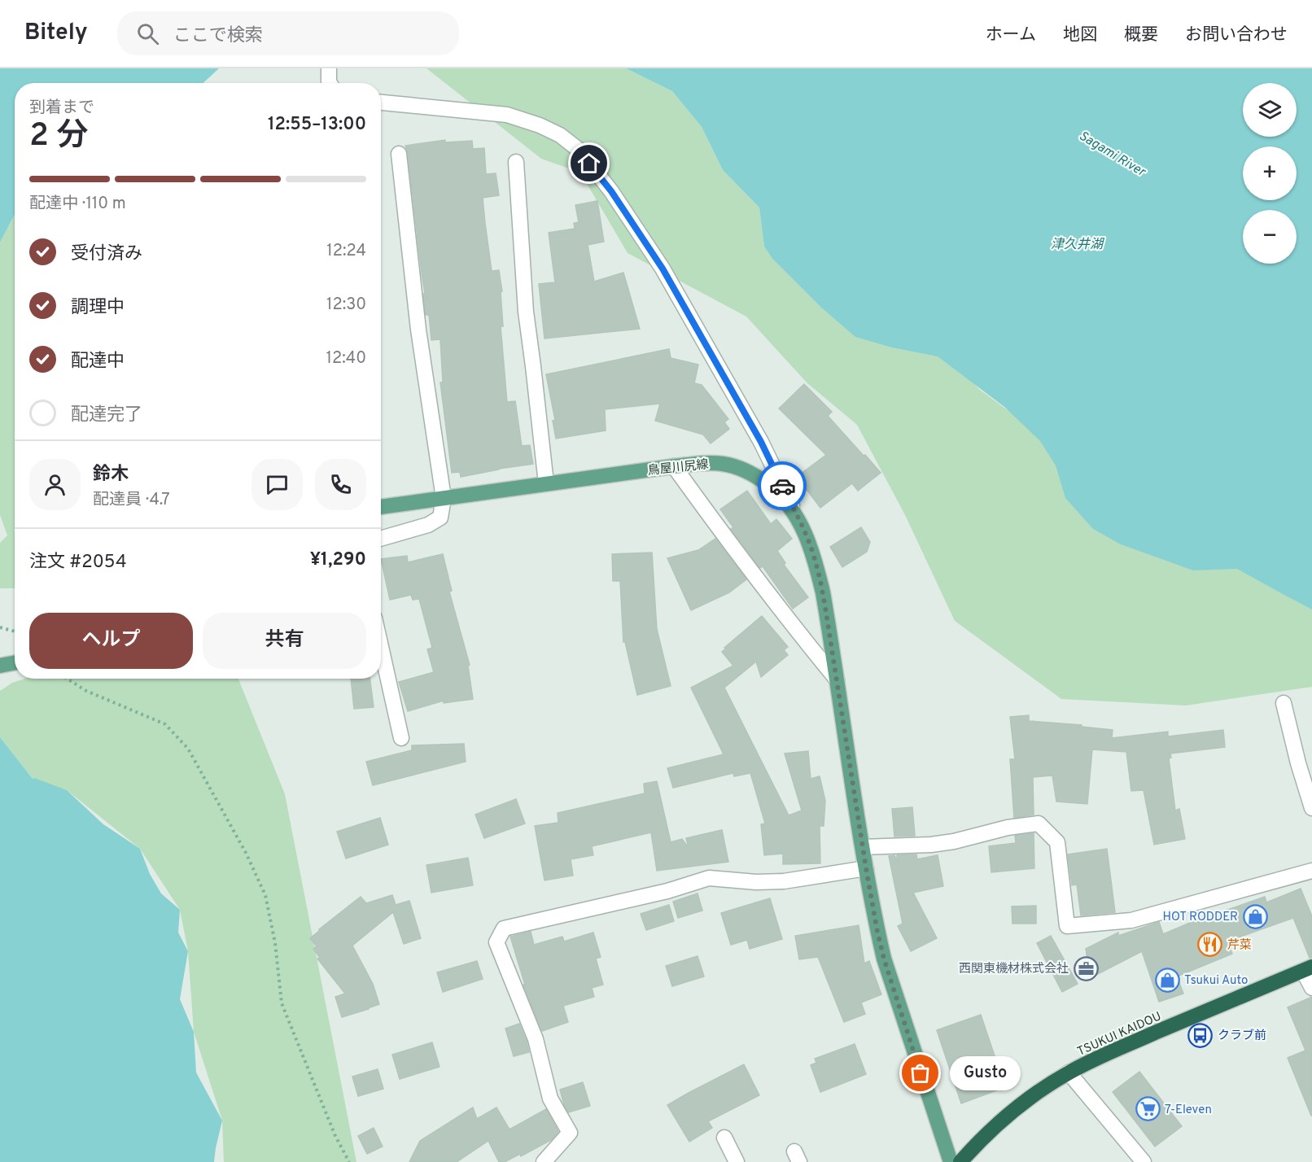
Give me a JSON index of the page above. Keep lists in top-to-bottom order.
{
  "streets": {
    "highway": ["TSUKUI KAIDOU"],
    "main road": ["鳥屋川尻線"]
  },
  "water": ["Sagami River", "津久井湖"],
  "places": {
    "shop": ["HOT RODDER", "Tsukui Auto"],
    "restaurant": ["芹菜"],
    "office": ["西関東機材株式会社"],
    "bus stop": ["クラブ前"],
    "other": ["Gusto"],
    "supermarket": ["7-Eleven"]
  },
  "page": {
    "header": "Bitely",
    "search": "ここで検索",
    "nav": [
      "ホーム",
      "地図",
      "概要",
      "お問い合わせ"
    ],
    "map_buttons": ["+", "−"],
    "heading": ["2 分", "到着まで", "12:55–13:00"],
    "panel": [
      "鈴木",
      "配達員 · 4.7",
      "注文 #2054",
      "¥1,290"
    ],
    "bar": "配達中 · 110 m",
    "list": [
      ["受付済み", "12:24"],
      ["調理中", "12:30"],
      ["配達中", "12:40"],
      "配達完了"
    ],
    "buttons": ["ヘルプ", "共有"],
    "bubble": "Gusto"
  }
}
